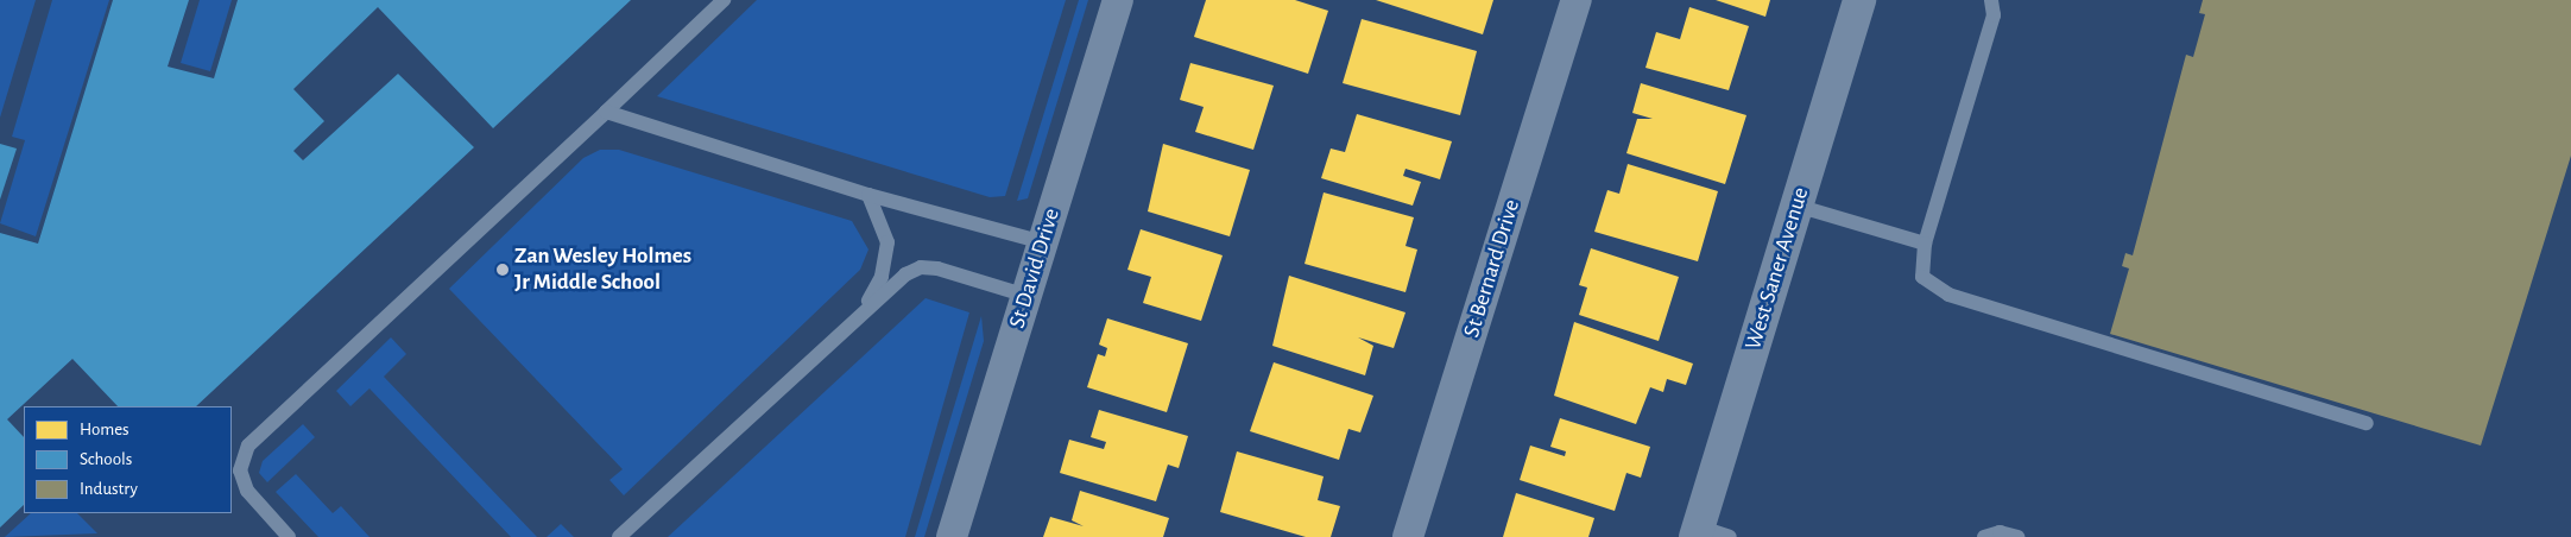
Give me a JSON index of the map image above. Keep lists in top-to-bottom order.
{
  "streets": {
    "street": ["St David Drive", "St Bernard Drive", "West Saner Avenue"]
  },
  "places": ["Zan Wesley Holmes Jr Middle School"],
  "legend": ["Homes", "Schools", "Industry"]
}
